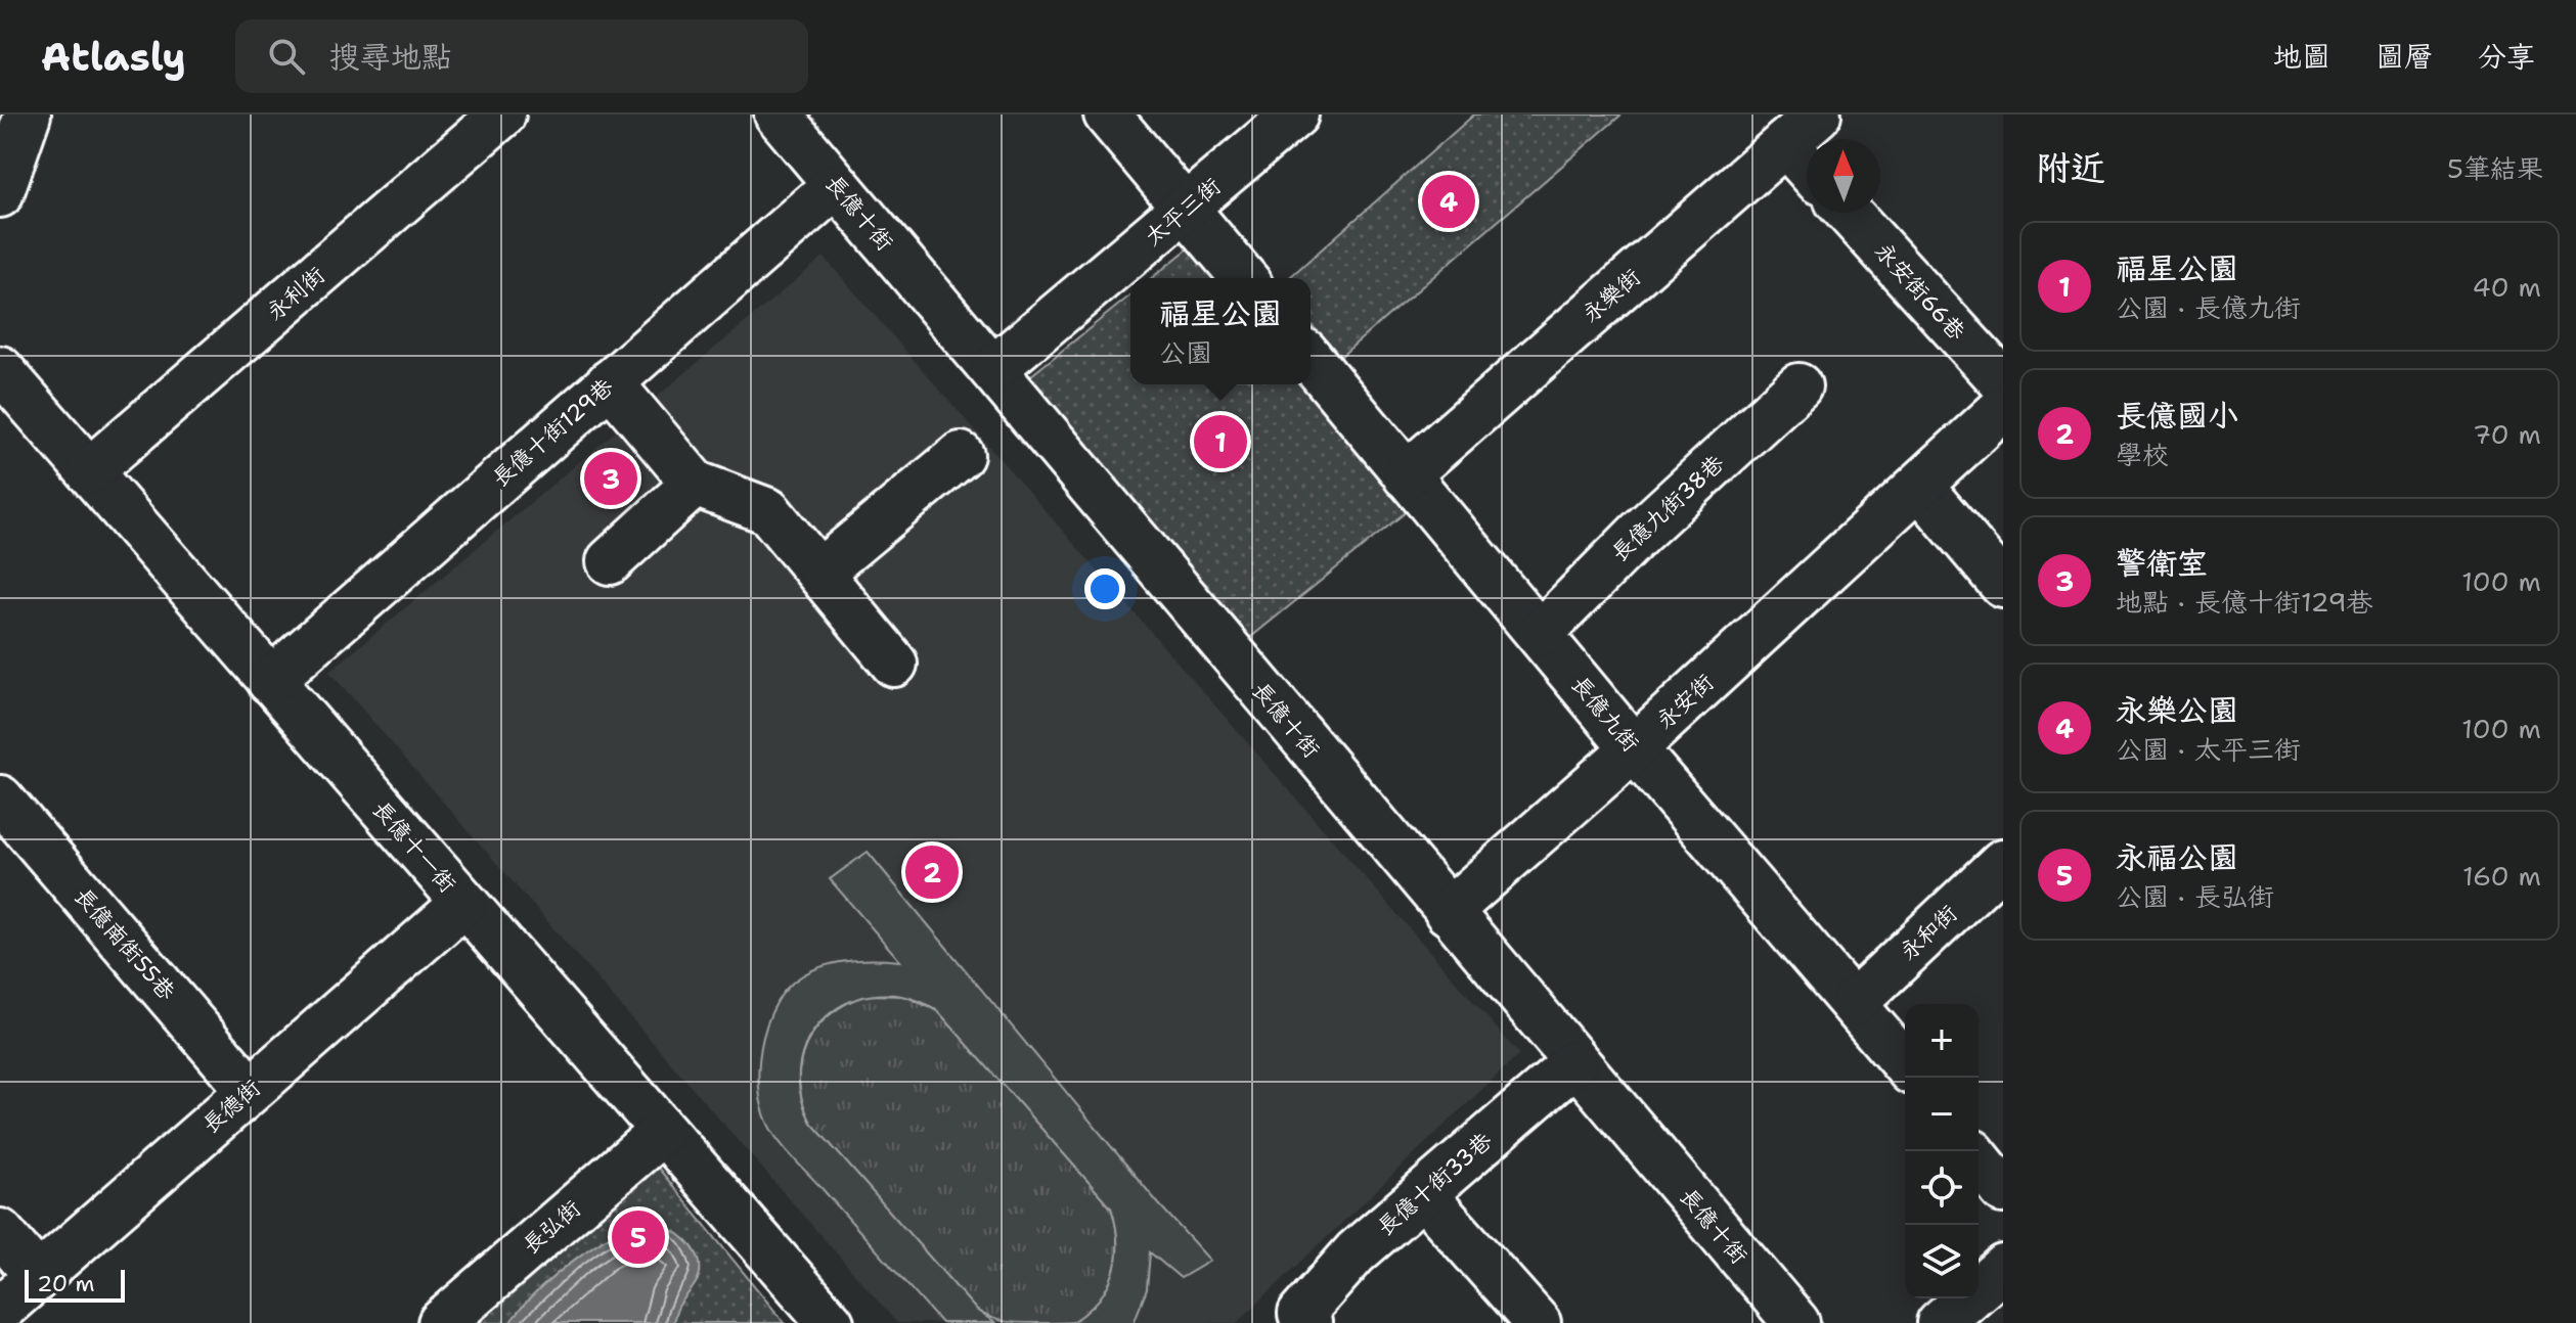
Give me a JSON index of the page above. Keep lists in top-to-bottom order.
{
  "streets": {
    "street": [
      "太平三街",
      "長億十街",
      "永安街66巷",
      "永利街",
      "永樂街",
      "長億十街129巷",
      "長億九街38巷",
      "永安街",
      "長億九街",
      "長億十一街",
      "永和街",
      "長億南街55巷",
      "長德街",
      "長億十街33巷",
      "長弘街"
    ]
  },
  "crossings": [
    ["太平三街", "長億十街"],
    ["長億十街", "長億十街129巷"],
    ["長億十街", "永安街"],
    ["長億十街", "長億十街33巷"],
    ["永利街", "長億十一街"],
    ["永樂街", "長億九街"],
    ["長億十街129巷", "長億十一街"],
    ["長億九街38巷", "長億九街"],
    ["永安街", "長億九街"],
    ["長億九街", "永和街"],
    ["長億十一街", "長德街"],
    ["長億十一街", "長弘街"],
    ["長億南街55巷", "長德街"]
  ],
  "scale_bar": "20 m",
  "north": "top",
  "page": {
    "header": "Atlasly",
    "search": "搜尋地點",
    "nav": ["地圖", "圖層", "分享"],
    "heading": ["附近", "5筆結果"],
    "pins": [
      "4",
      "1",
      "3",
      "2",
      "5"
    ],
    "list": [
      {
        "mark": "1",
        "name": "福星公園",
        "note": "公園 · 長億九街",
        "value": "40 m"
      },
      {
        "mark": "2",
        "name": "長億國小",
        "note": "學校",
        "value": "70 m"
      },
      {
        "mark": "3",
        "name": "警衛室",
        "note": "地點 · 長億十街129巷",
        "value": "100 m"
      },
      {
        "mark": "4",
        "name": "永樂公園",
        "note": "公園 · 太平三街",
        "value": "100 m"
      },
      {
        "mark": "5",
        "name": "永福公園",
        "note": "公園 · 長弘街",
        "value": "160 m"
      }
    ],
    "popup": ["福星公園", "公園"],
    "map_buttons": ["+", "−"],
    "scale": "20 m"
  }
}
